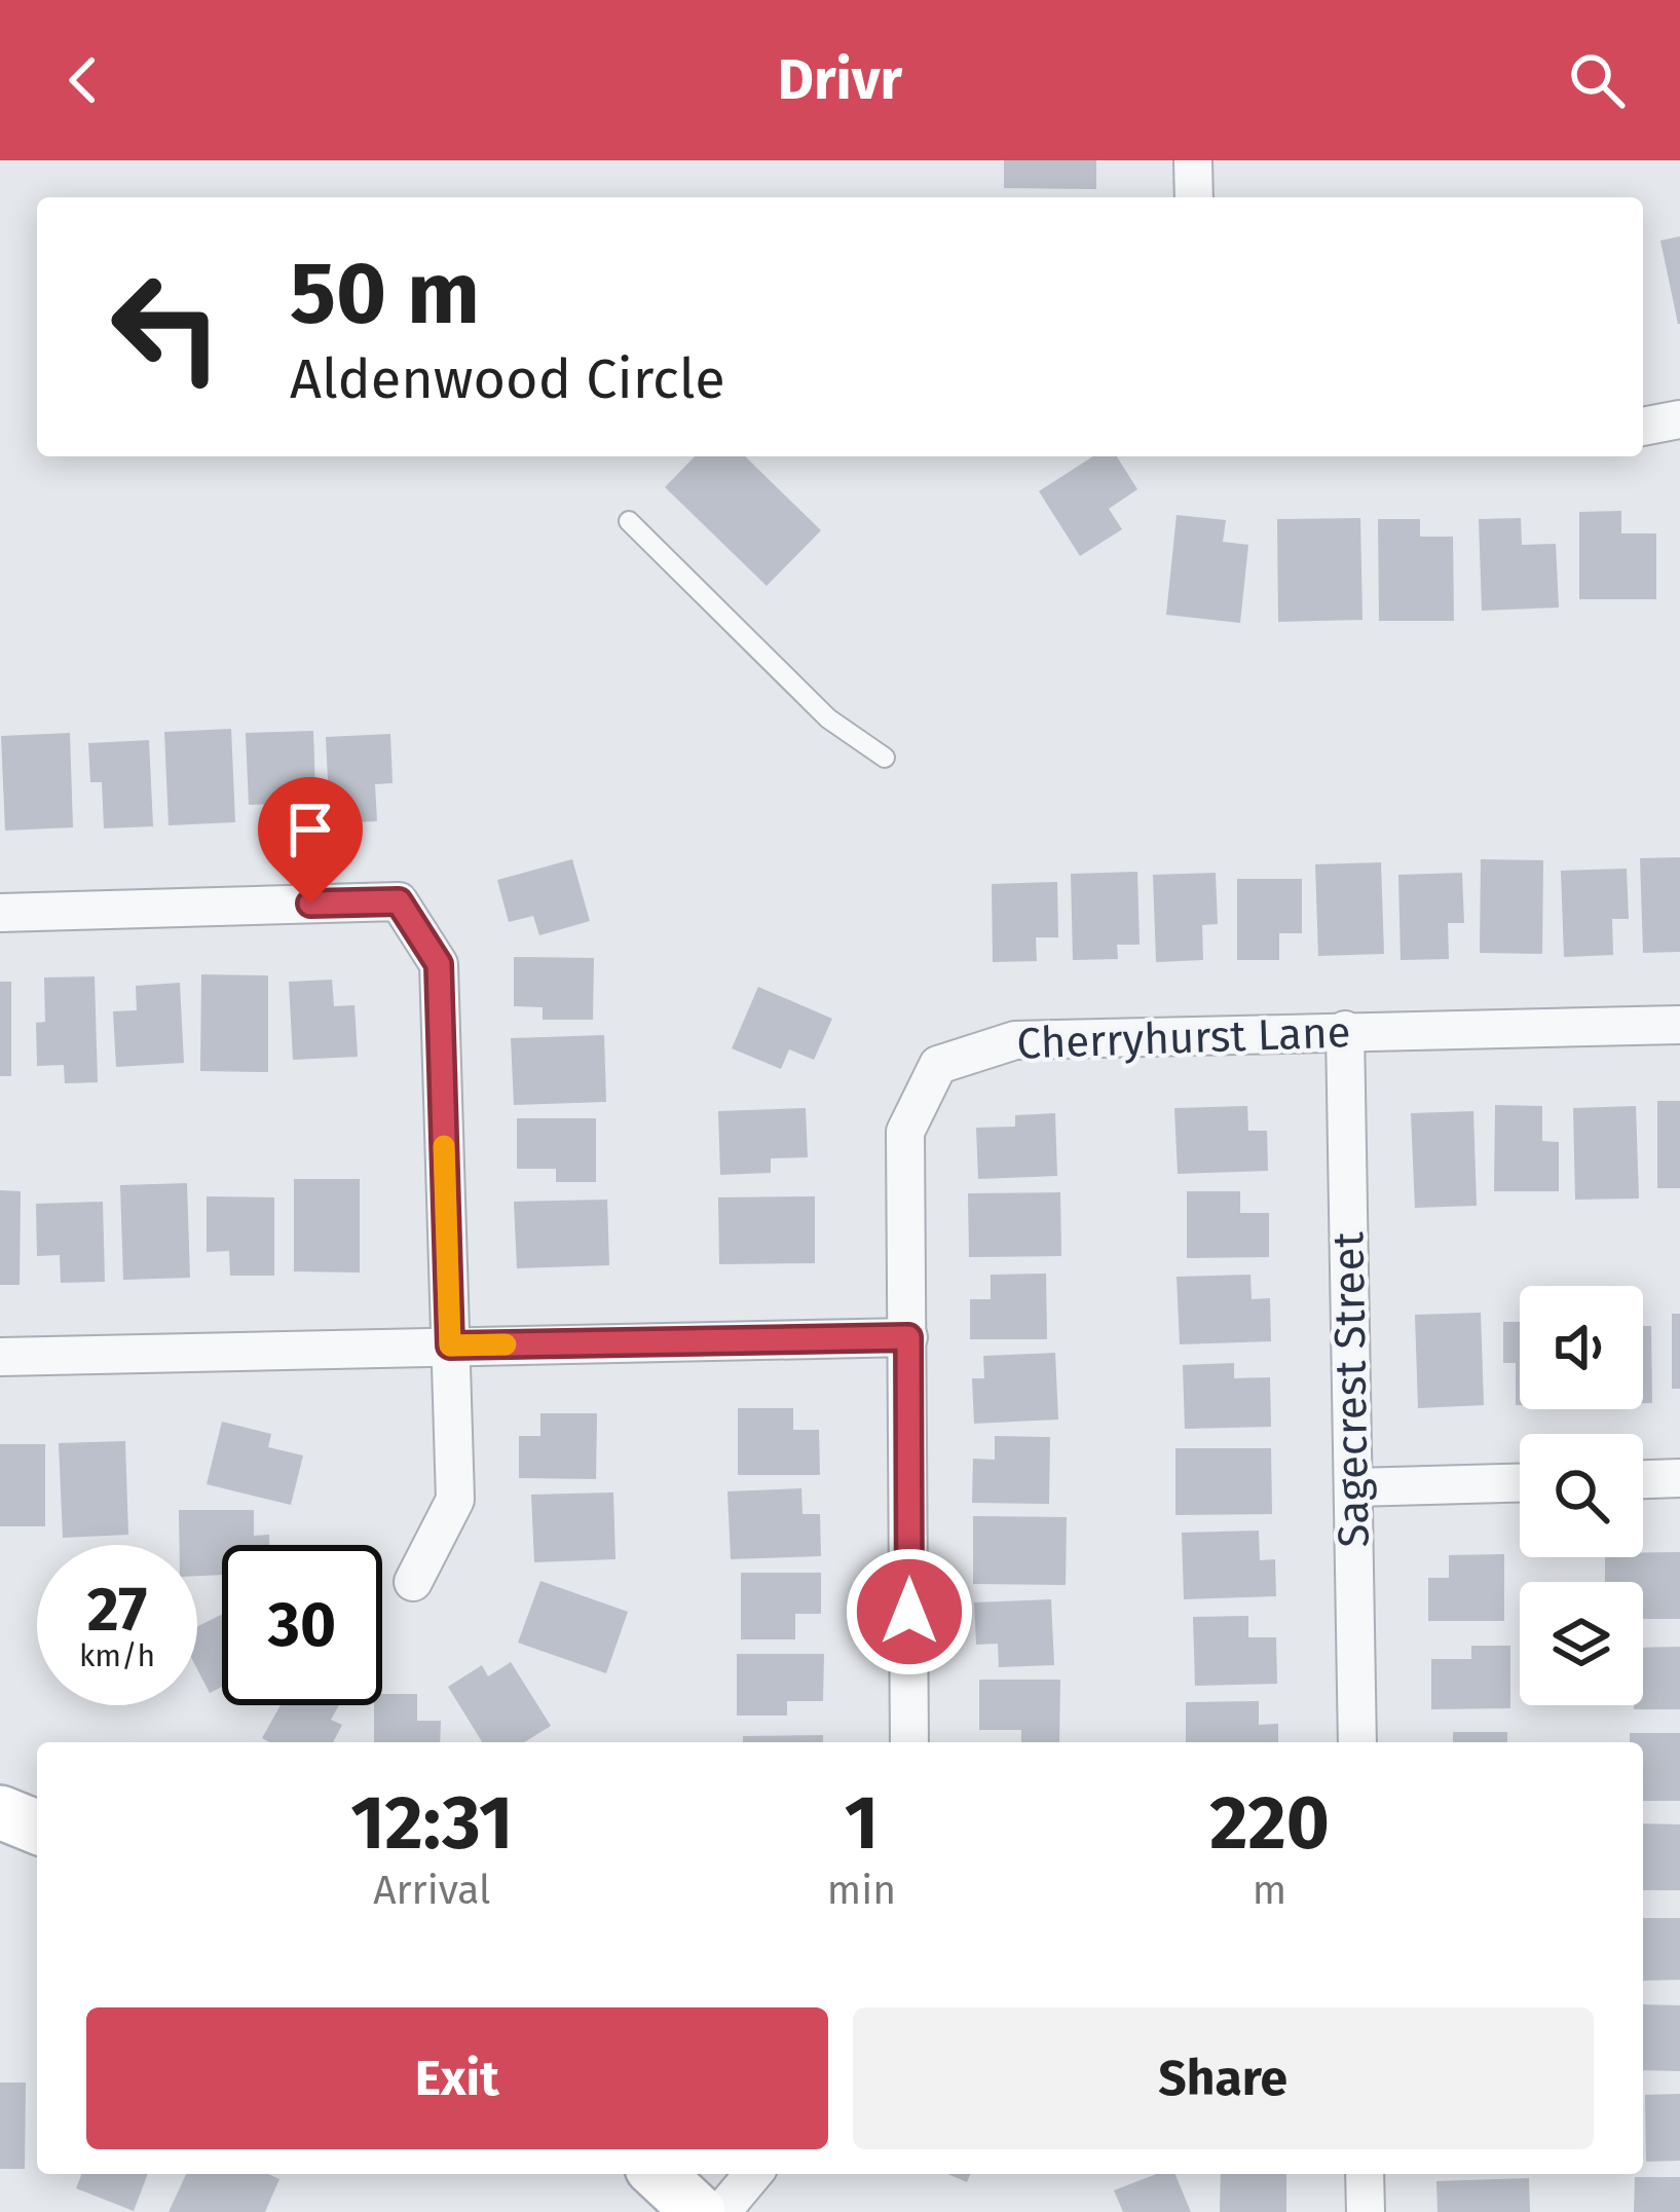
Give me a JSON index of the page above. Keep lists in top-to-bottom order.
{
  "streets": {
    "street": ["Cherryhurst Lane", "Sagecrest Street"]
  },
  "crossings": [
    ["Cherryhurst Lane", "Sagecrest Street"]
  ],
  "page": {
    "header": "Drivr",
    "turn": ["50 m", "Aldenwood Circle"],
    "speed": "27 km/h",
    "limit": "30",
    "eta": [
      "12:31",
      "Arrival",
      "1",
      "min",
      "220",
      "m"
    ],
    "buttons": ["Exit", "Share"]
  }
}
